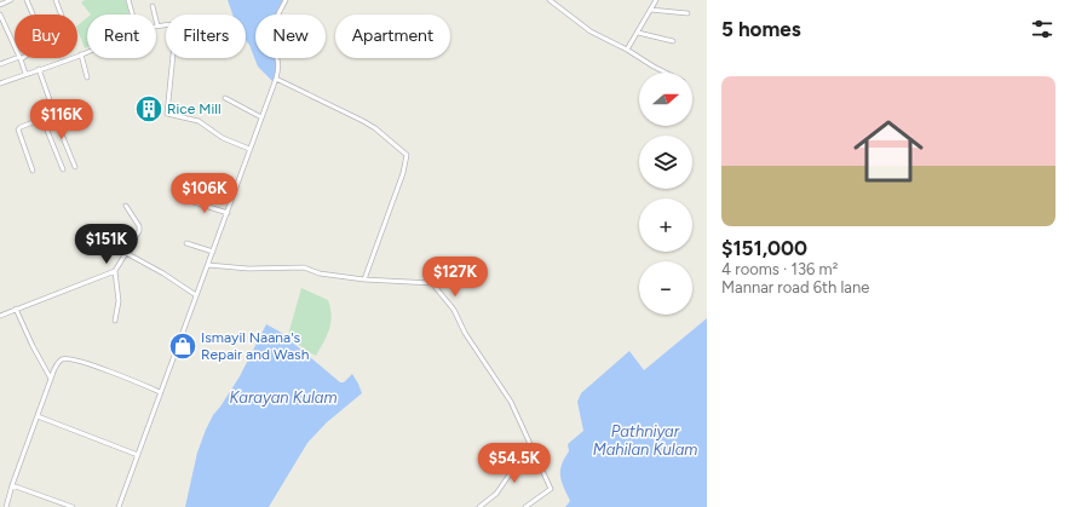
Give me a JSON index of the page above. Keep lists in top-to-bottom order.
{
  "water": ["Karayan Kulam", "Pathniyar Mahilan Kulam"],
  "places": {
    "building": ["Rice Mill"],
    "shop": ["Ismayil Naana's Repair and Wash"]
  },
  "north": "right",
  "page": {
    "heading": "5 homes",
    "chip": [
      "Buy",
      "Rent",
      "Filters",
      "New",
      "Apartment"
    ],
    "list": [
      {
        "name": "$151,000",
        "note": "4 rooms · 136 m² · Mannar road 6th lane"
      }
    ],
    "map_buttons": ["+", "−"],
    "price": [
      "$116K",
      "$106K",
      "$151K",
      "$127K",
      "$54.5K"
    ]
  }
}
